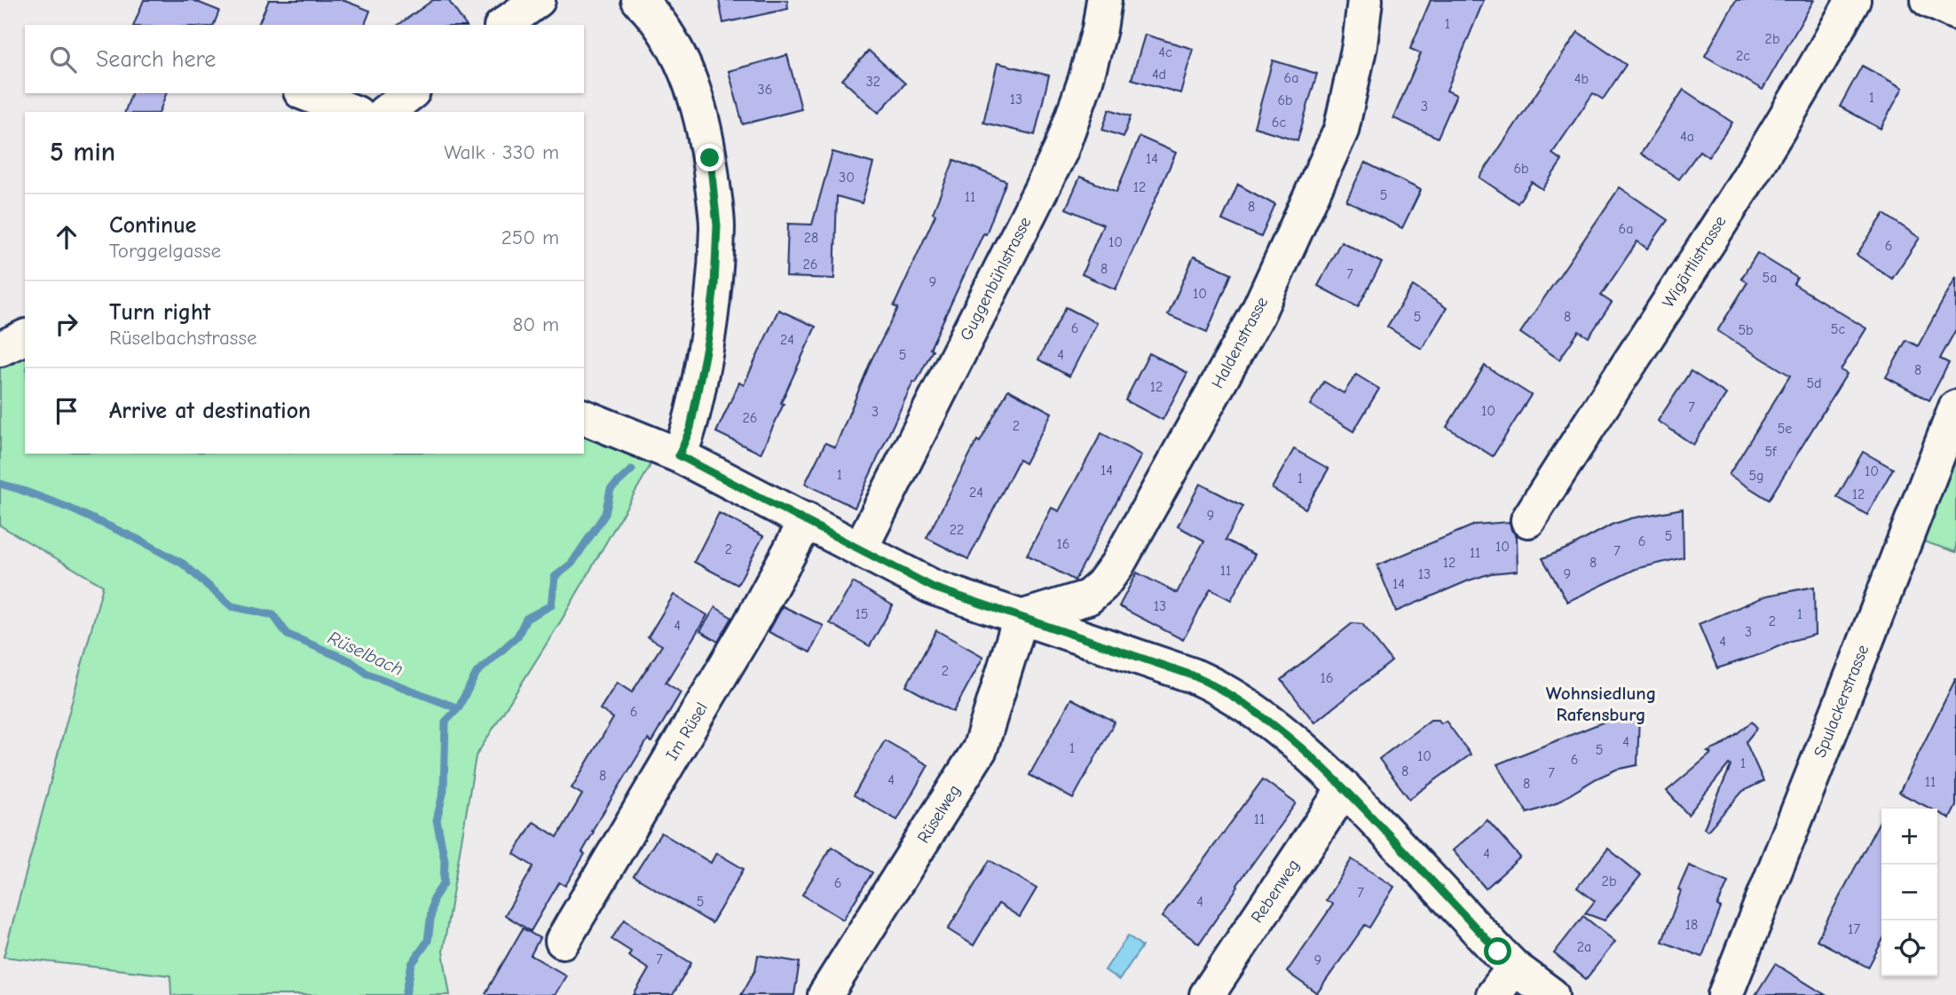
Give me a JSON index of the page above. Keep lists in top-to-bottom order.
{
  "streets": {
    "street": [
      "Wigärtlistrasse",
      "Guggenbühlstrasse",
      "Haldenstrasse",
      "Spulackerstrasse",
      "Im Rüsel",
      "Rüselweg",
      "Rebenweg"
    ]
  },
  "crossings": [
    ["Haldenstrasse", "Rüselweg"]
  ],
  "districts": ["Wohnsiedlung Rafensburg"],
  "water": ["Rüselbach"],
  "house_numbers": [
    "1",
    "2b",
    "4c",
    "2c",
    "4d",
    "6a",
    "4b",
    "32",
    "36",
    "1",
    "13",
    "6b",
    "3",
    "6c",
    "4a",
    "14",
    "6b",
    "30",
    "12",
    "5",
    "11",
    "8",
    "6a",
    "28",
    "10",
    "6",
    "26",
    "8",
    "7",
    "5a",
    "9",
    "10",
    "5",
    "8",
    "6",
    "5c",
    "5b",
    "24",
    "5",
    "4",
    "8",
    "5d",
    "12",
    "7",
    "10",
    "3",
    "26",
    "2",
    "5e",
    "5f",
    "14",
    "10",
    "1",
    "5g",
    "1",
    "24",
    "12",
    "9",
    "22",
    "5",
    "6",
    "16",
    "10",
    "2",
    "7",
    "11",
    "12",
    "8",
    "11",
    "13",
    "9",
    "14",
    "13",
    "15",
    "1",
    "2",
    "4",
    "3",
    "4",
    "2",
    "16",
    "6",
    "4",
    "1",
    "5",
    "10",
    "6",
    "1",
    "8",
    "7",
    "8",
    "4",
    "11",
    "8",
    "11",
    "4",
    "2b",
    "6",
    "7",
    "5",
    "4",
    "18",
    "17",
    "2a",
    "7",
    "9"
  ],
  "page": {
    "search": "Search here",
    "heading": ["5 min", "Walk · 330 m"],
    "list": [
      ["Continue", "Torggelgasse", "250 m"],
      ["Turn right", "Rüselbachstrasse", "80 m"],
      "Arrive at destination"
    ],
    "map_buttons": ["+", "−"]
  }
}
